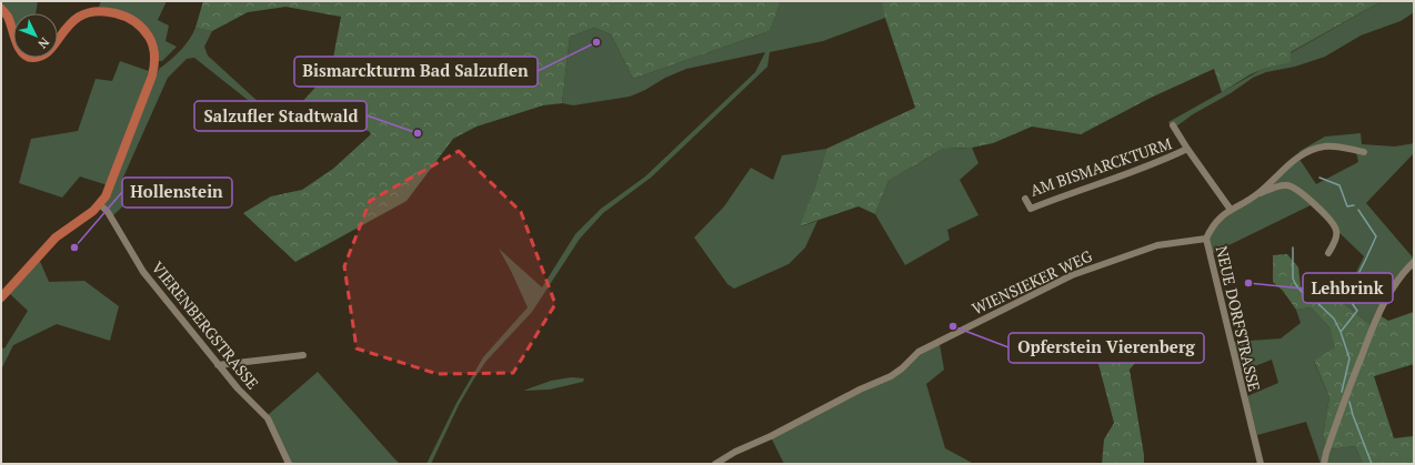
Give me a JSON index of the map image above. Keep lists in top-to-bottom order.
{
  "streets": {
    "street": [
      "AM BISMARCKTURM",
      "WIENSIEKER WEG",
      "NEUE DORFSTRASSE",
      "VIERENBERGSTRASSE"
    ]
  },
  "crossings": [
    ["AM BISMARCKTURM", "NEUE DORFSTRASSE"],
    ["WIENSIEKER WEG", "NEUE DORFSTRASSE"]
  ],
  "places": [
    "Bismarckturm Bad Salzuflen",
    "Salzufler Stadtwald",
    "Hollenstein",
    "Lehbrink",
    "Opferstein Vierenberg"
  ],
  "north": "bottom right"
}
